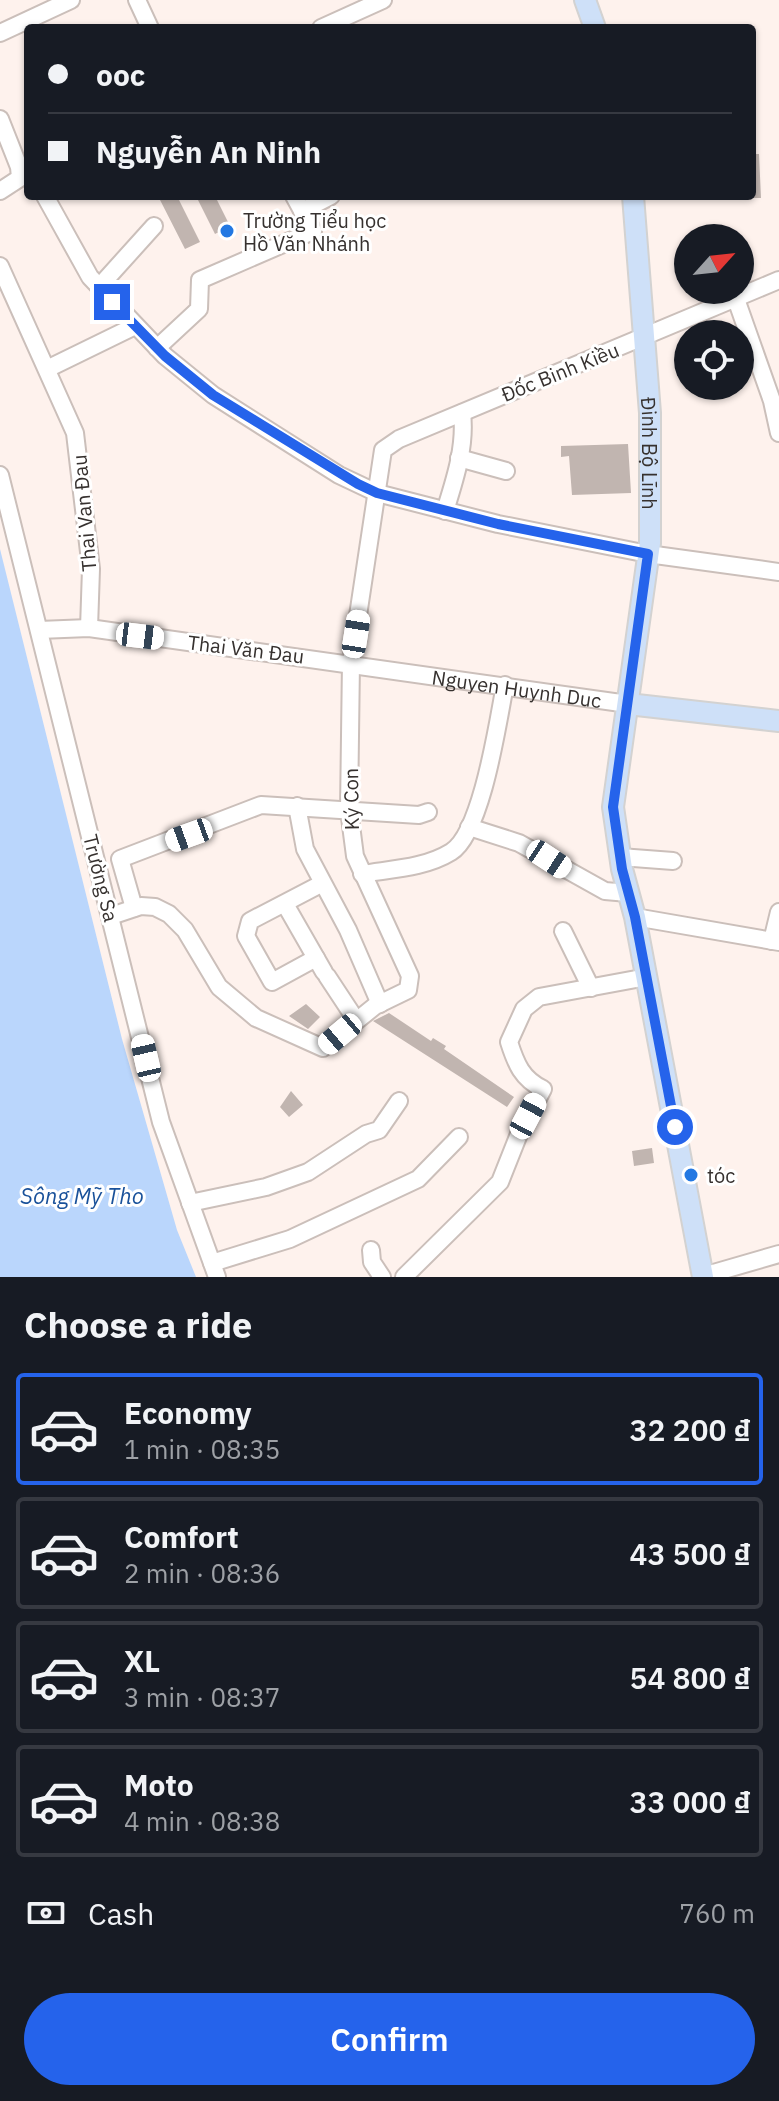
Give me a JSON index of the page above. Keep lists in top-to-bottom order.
{
  "streets": {
    "main road": ["Đinh Bộ Lĩnh", "Nguyen Huynh Duc"],
    "street": [
      "Đốc Binh Kiều",
      "Thai Van Đau",
      "Thai Văn Đau",
      "Ký Con",
      "Trường Sa"
    ]
  },
  "crossings": [
    ["Đốc Binh Kiều", "Đinh Bộ Lĩnh"],
    ["Đốc Binh Kiều", "Ký Con"],
    ["Đinh Bộ Lĩnh", "Nguyen Huynh Duc"],
    ["Thai Van Đau", "Thai Văn Đau"],
    ["Thai Văn Đau", "Nguyen Huynh Duc"],
    ["Thai Văn Đau", "Ký Con"],
    ["Thai Văn Đau", "Trường Sa"],
    ["Nguyen Huynh Duc", "Ký Con"]
  ],
  "water": ["Sông Mỹ Tho"],
  "places": ["Trường Tiểu học Hồ Văn Nhánh", "tóc"],
  "north": "top right",
  "page": {
    "banner": ["ooc", "Nguyễn An Ninh"],
    "heading": "Choose a ride",
    "list": [
      {
        "name": "Economy",
        "note": "1 min · 08:35",
        "value": "32 200 ₫"
      },
      {
        "name": "Comfort",
        "note": "2 min · 08:36",
        "value": "43 500 ₫"
      },
      {
        "name": "XL",
        "note": "3 min · 08:37",
        "value": "54 800 ₫"
      },
      {
        "name": "Moto",
        "note": "4 min · 08:38",
        "value": "33 000 ₫"
      }
    ],
    "pay": ["Cash", "760 m"],
    "buttons": "Confirm"
  }
}
